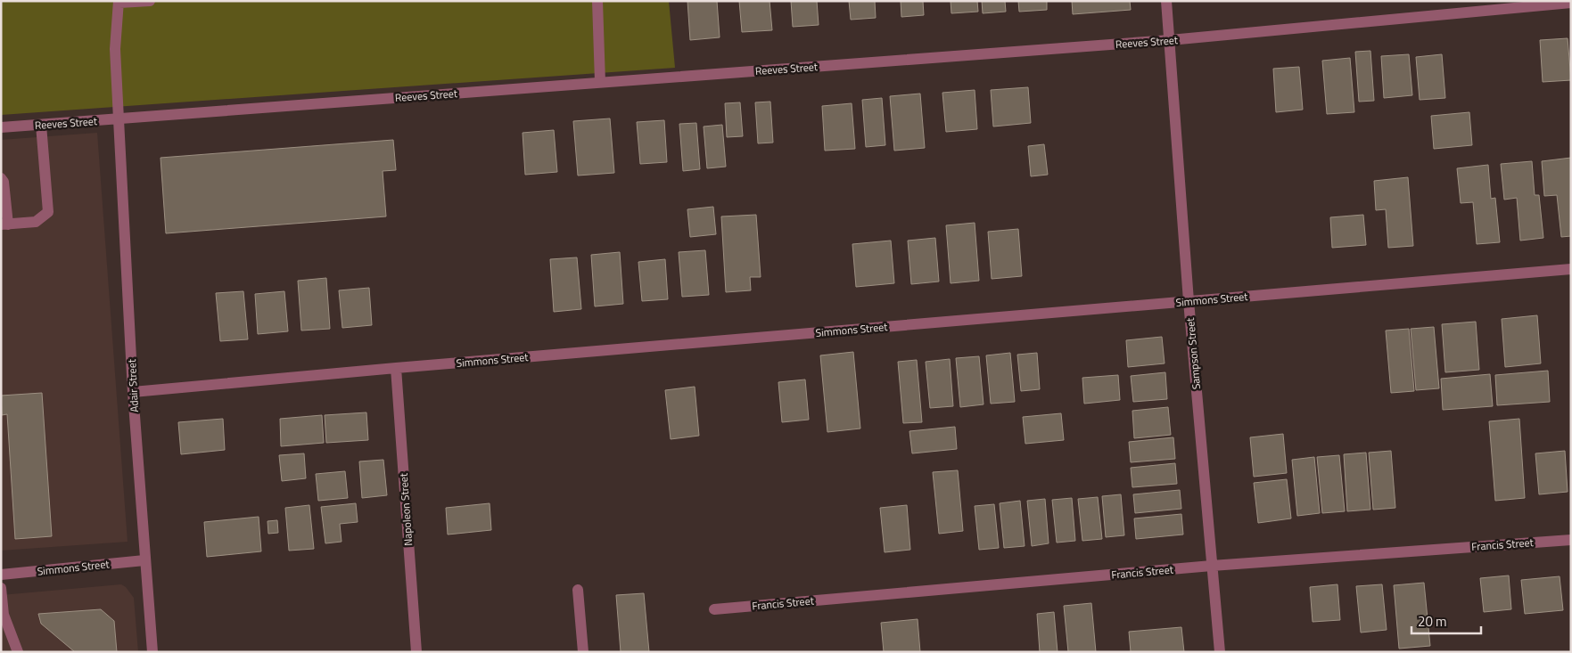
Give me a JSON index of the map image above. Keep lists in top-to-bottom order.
{
  "streets": {
    "street": [
      "Reeves Street",
      "Simmons Street",
      "Sampson Street",
      "Adair Street",
      "Napoleon Street",
      "Francis Street"
    ]
  },
  "crossings": [
    ["Reeves Street", "Sampson Street"],
    ["Reeves Street", "Adair Street"],
    ["Simmons Street", "Sampson Street"],
    ["Simmons Street", "Adair Street"],
    ["Simmons Street", "Napoleon Street"],
    ["Sampson Street", "Francis Street"]
  ],
  "scale_bar": "20 m"
}
